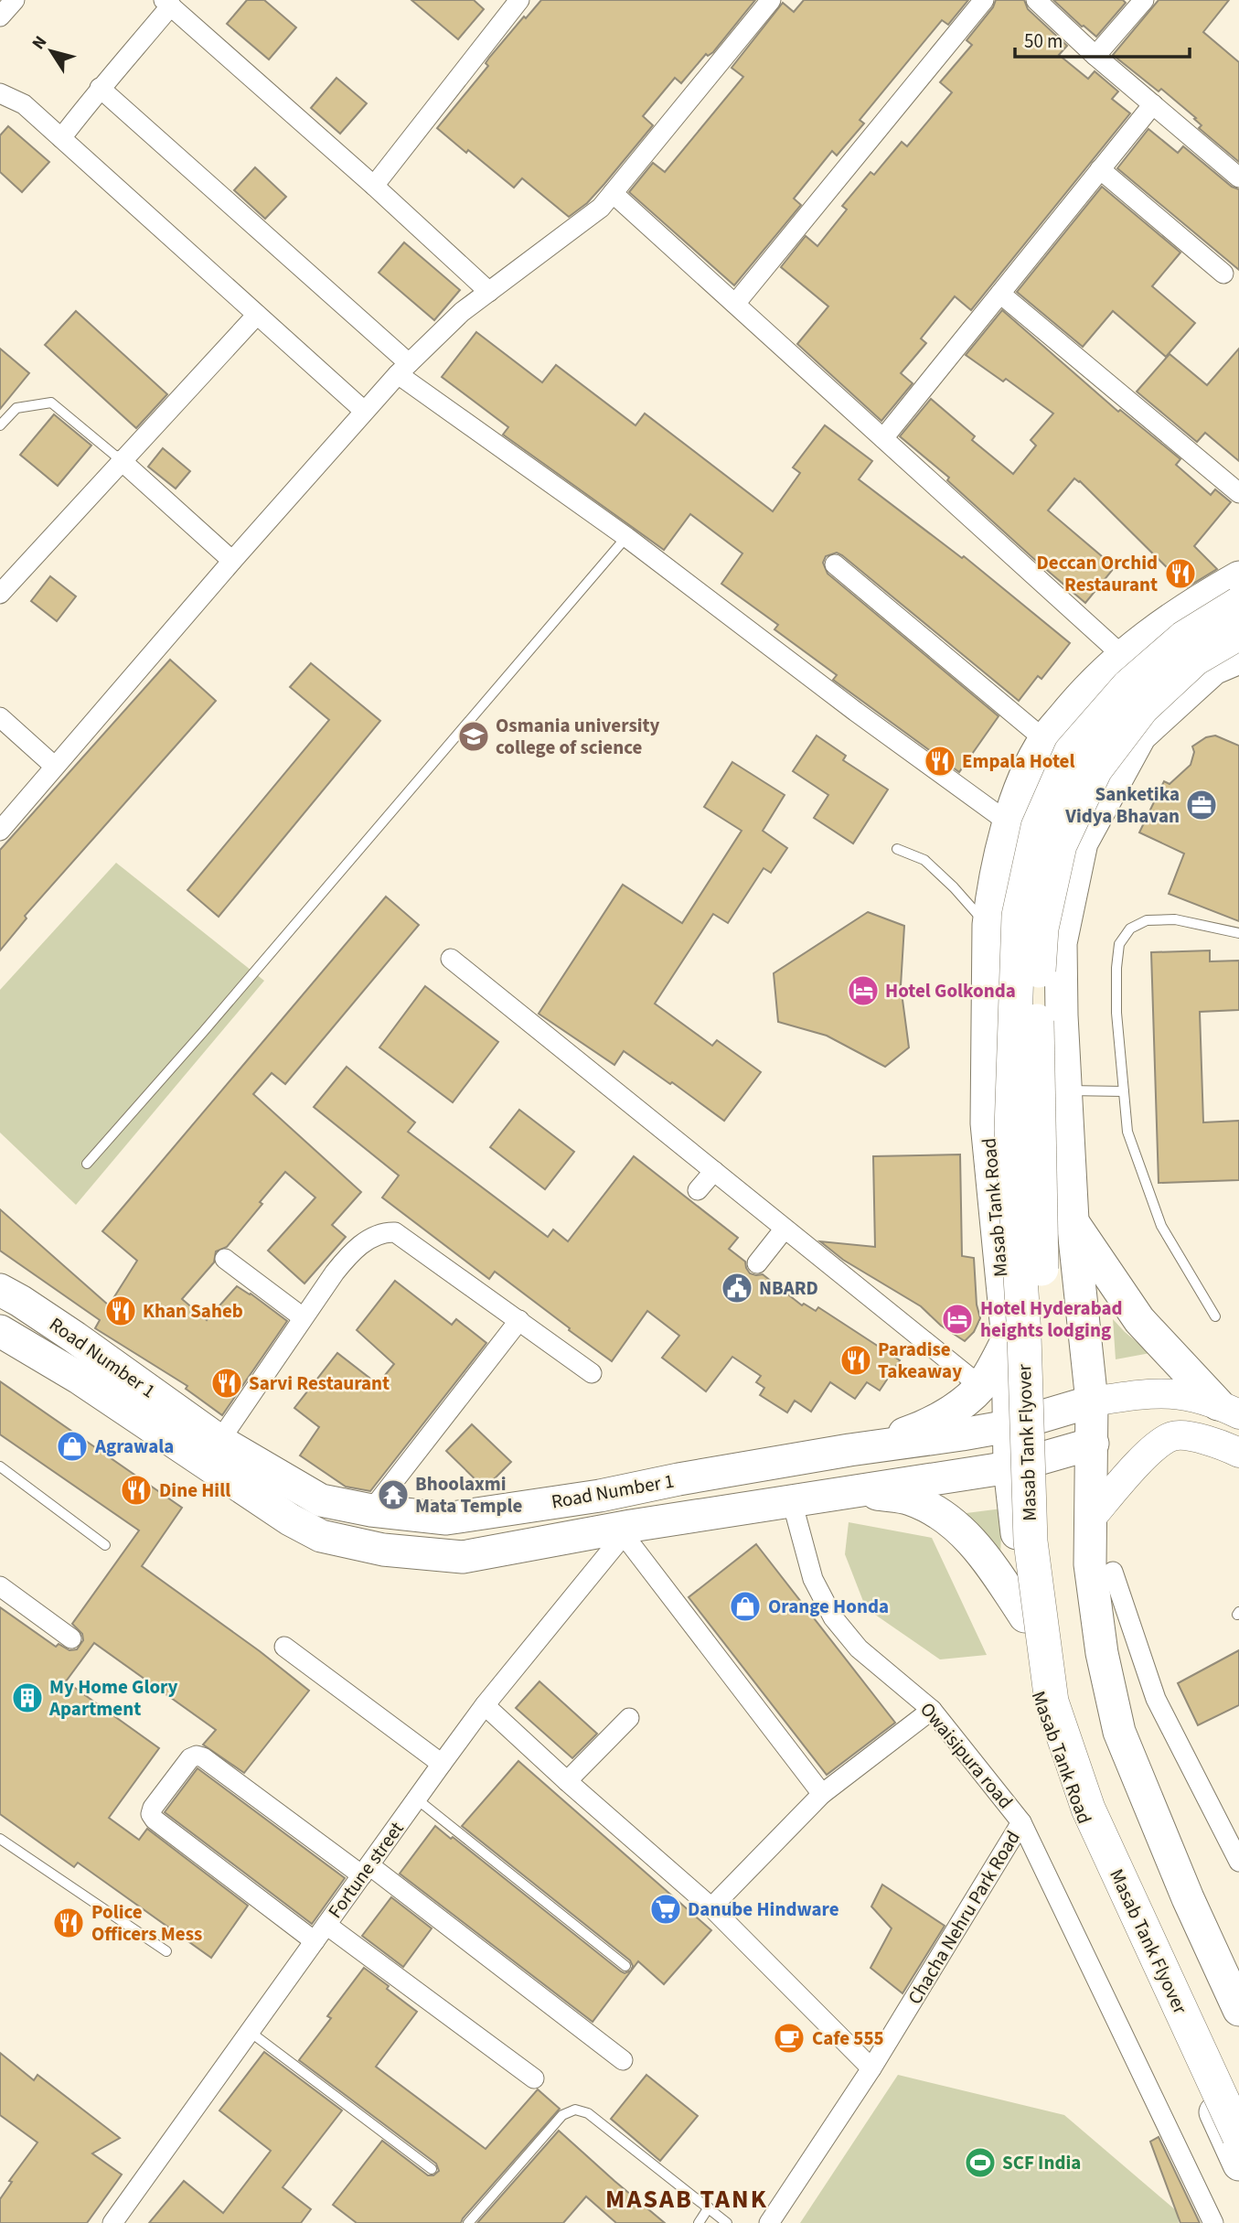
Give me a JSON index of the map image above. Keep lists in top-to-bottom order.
{
  "streets": {
    "highway": ["Masab Tank Flyover"],
    "main road": ["Masab Tank Road", "Road Number 1"],
    "street": ["Owaisipura road", "Fortune street", "Chacha Nehru Park Road"]
  },
  "crossings": [
    ["Masab Tank Road", "Road Number 1"],
    ["Road Number 1", "Owaisipura road"],
    ["Road Number 1", "Fortune street"],
    ["Owaisipura road", "Chacha Nehru Park Road"]
  ],
  "districts": ["MASAB TANK"],
  "places": {
    "restaurant": [
      "Deccan Orchid Restaurant",
      "Empala Hotel",
      "Khan Saheb",
      "Paradise Takeaway",
      "Sarvi Restaurant",
      "Dine Hill",
      "Police Officers Mess"
    ],
    "school or university": ["Osmania university college of science"],
    "office": ["Sanketika Vidya Bhavan"],
    "hotel": ["Hotel Golkonda", "Hotel Hyderabad heights lodging"],
    "public building": ["NBARD"],
    "shop": ["Agrawala", "Orange Honda"],
    "temple": ["Bhoolaxmi Mata Temple"],
    "building": ["My Home Glory Apartment"],
    "supermarket": ["Danube Hindware"],
    "cafe": ["Cafe 555"],
    "sports": ["SCF India"]
  },
  "scale_bar": "50 m",
  "north": "top left"
}
